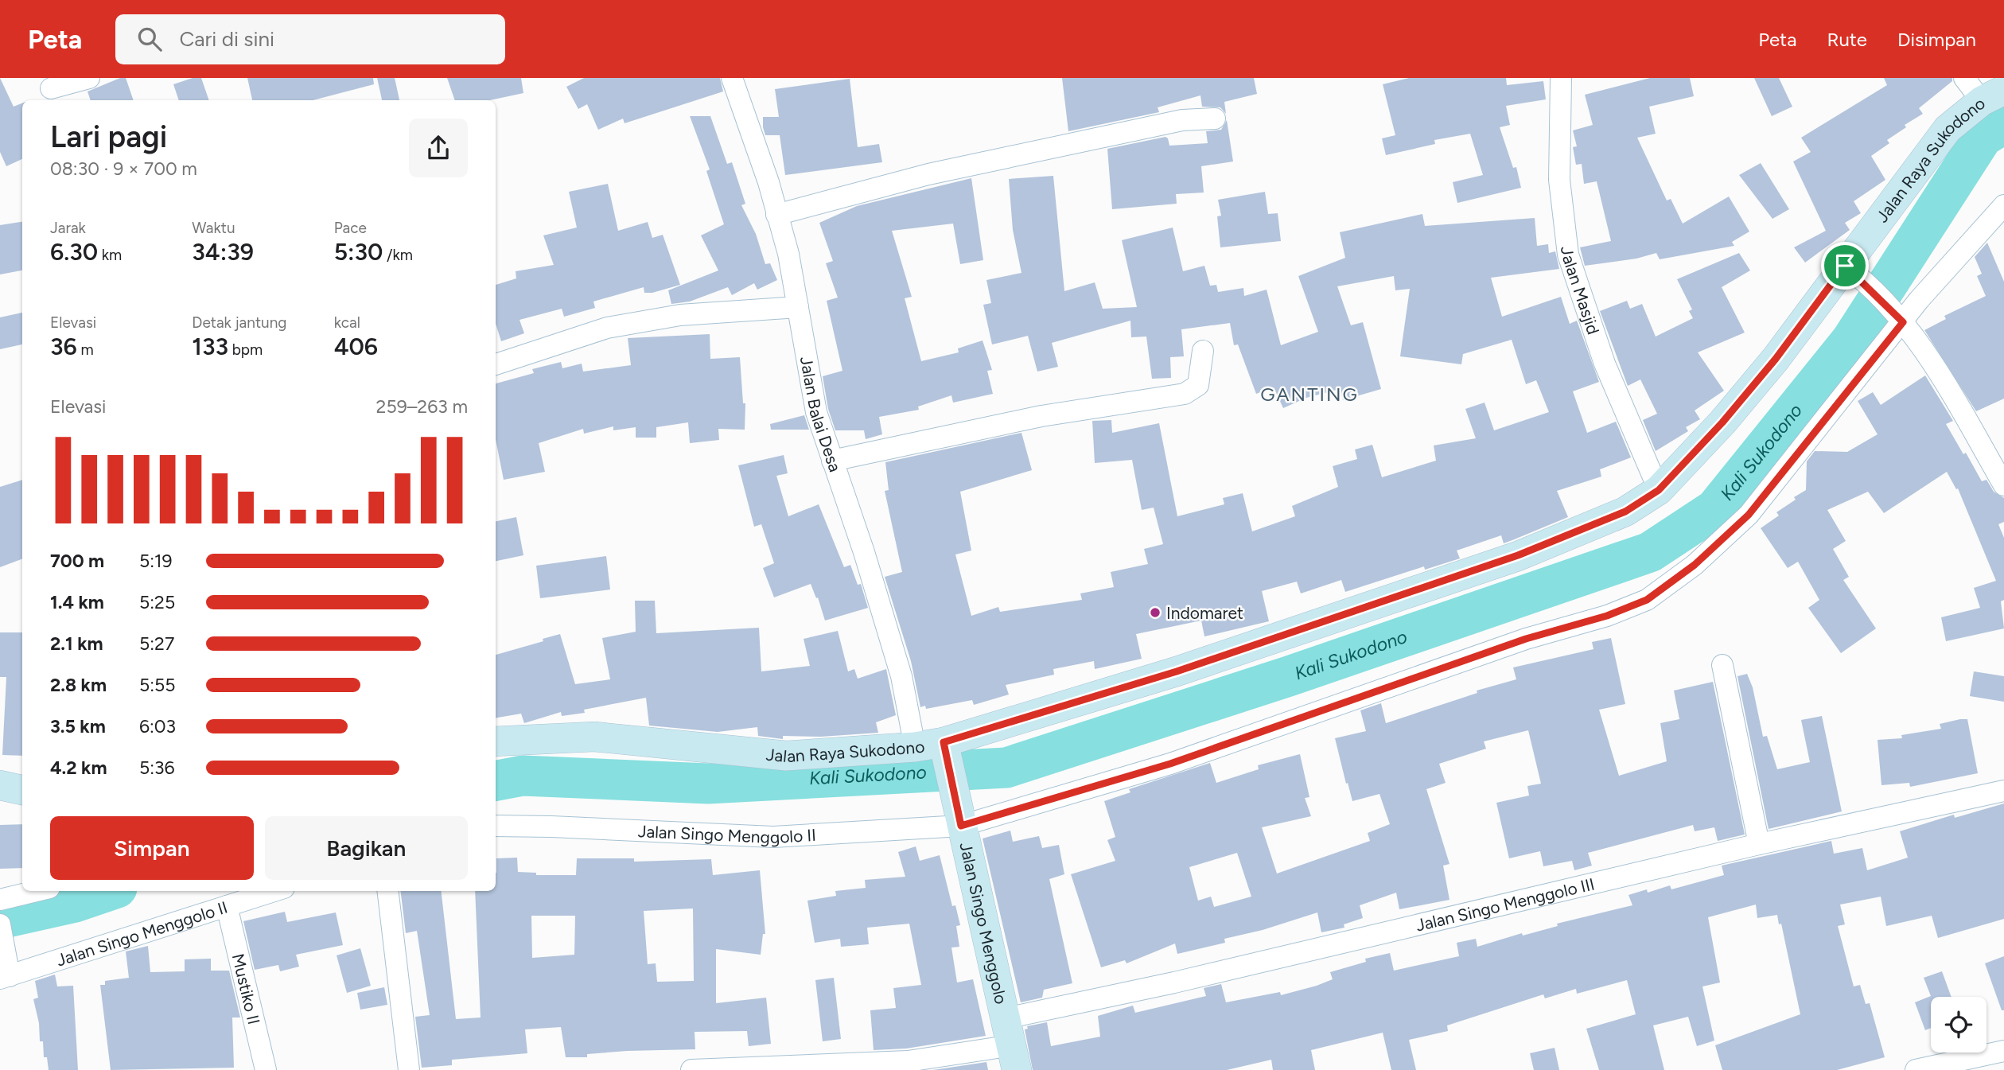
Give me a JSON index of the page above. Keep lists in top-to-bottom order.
{
  "streets": {
    "main road": ["Jalan Raya Sukodono", "Jalan Singo Menggolo"],
    "street": [
      "Jalan Masjid",
      "Jalan Balai Desa",
      "Jalan Singo Menggolo II",
      "Jalan Singo Menggolo III",
      "Mustiko II"
    ]
  },
  "crossings": [
    ["Jalan Raya Sukodono", "Jalan Masjid"],
    ["Jalan Raya Sukodono", "Jalan Balai Desa"],
    ["Jalan Raya Sukodono", "Jalan Singo Menggolo"],
    ["Jalan Singo Menggolo II", "Jalan Singo Menggolo"],
    ["Jalan Singo Menggolo II", "Mustiko II"],
    ["Jalan Singo Menggolo III", "Jalan Singo Menggolo"]
  ],
  "districts": ["GANTING"],
  "water": ["Kali Sukodono"],
  "places": ["Indomaret"],
  "page": {
    "header": "Peta",
    "search": "Cari di sini",
    "nav": ["Peta", "Rute", "Disimpan"],
    "heading": ["Lari pagi", "08:30 · 9 × 700 m"],
    "stats": [
      ["Jarak", "6.30 km"],
      ["Waktu", "34:39"],
      ["Pace", "5:30 /km"],
      ["Elevasi", "36 m"],
      ["Detak jantung", "133 bpm"],
      ["kcal", "406"]
    ],
    "chart": ["Elevasi", "259–263 m"],
    "list": [
      {
        "name": "700 m",
        "note": "5:19"
      },
      {
        "name": "1.4 km",
        "note": "5:25"
      },
      {
        "name": "2.1 km",
        "note": "5:27"
      },
      {
        "name": "2.8 km",
        "note": "5:55"
      },
      {
        "name": "3.5 km",
        "note": "6:03"
      },
      {
        "name": "4.2 km",
        "note": "5:36"
      }
    ],
    "buttons": ["Simpan", "Bagikan"]
  }
}
